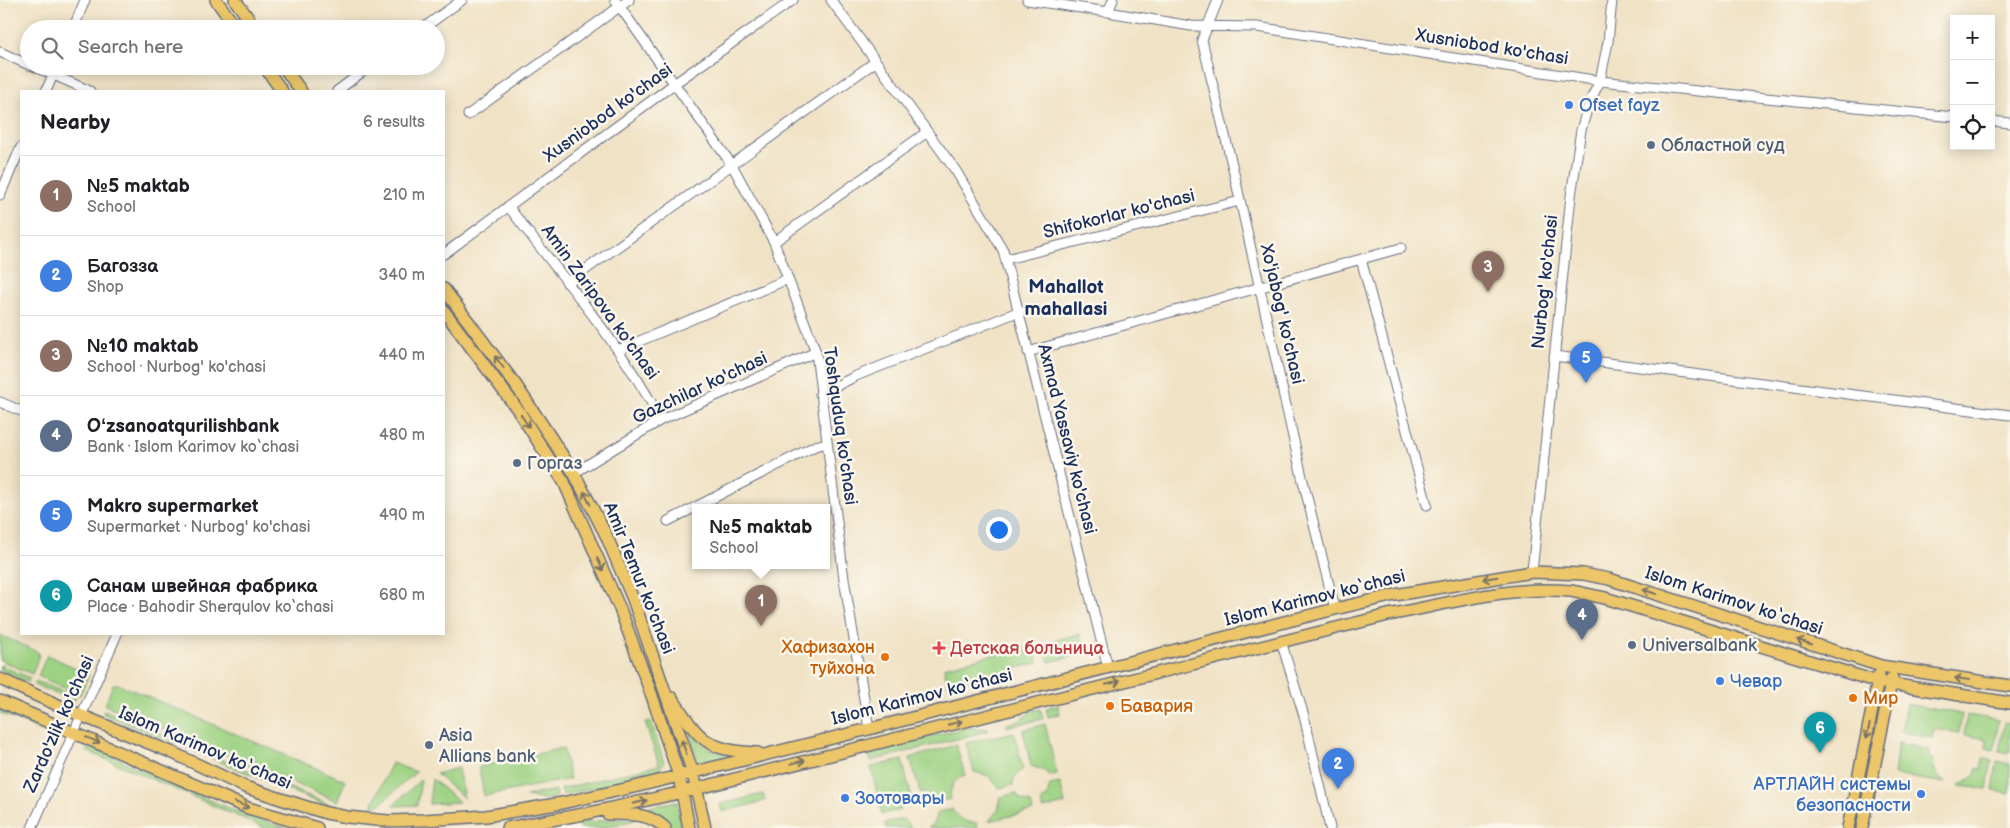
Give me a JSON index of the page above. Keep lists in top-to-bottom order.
{
  "streets": {
    "main road": ["Amir Temur ko'chasi", "Islom Karimov ko‘chasi"],
    "street": [
      "Xusniobod ko'chasi",
      "Shifokorlar ko'chasi",
      "Nurbog' ko'chasi",
      "Amin Zaripova ko'chasi",
      "Xo'jabog' ko'chasi",
      "Gazchilar ko'chasi",
      "Toshquduq ko'chasi",
      "Axmad Yassaviy ko'chasi",
      "Zardo'zlik ko'chasi"
    ]
  },
  "crossings": [
    ["Xusniobod ko'chasi", "Nurbog' ko'chasi"],
    ["Xusniobod ko'chasi", "Amin Zaripova ko'chasi"],
    ["Xusniobod ko'chasi", "Xo'jabog' ko'chasi"],
    ["Xusniobod ko'chasi", "Toshquduq ko'chasi"],
    ["Shifokorlar ko'chasi", "Xo'jabog' ko'chasi"],
    ["Shifokorlar ko'chasi", "Axmad Yassaviy ko'chasi"],
    ["Nurbog' ko'chasi", "Islom Karimov ko‘chasi"],
    ["Amin Zaripova ko'chasi", "Gazchilar ko'chasi"],
    ["Xo'jabog' ko'chasi", "Islom Karimov ko‘chasi"],
    ["Gazchilar ko'chasi", "Toshquduq ko'chasi"],
    ["Gazchilar ko'chasi", "Amir Temur ko'chasi"],
    ["Toshquduq ko'chasi", "Islom Karimov ko‘chasi"],
    ["Axmad Yassaviy ko'chasi", "Islom Karimov ko‘chasi"],
    ["Amir Temur ko'chasi", "Islom Karimov ko‘chasi"],
    ["Islom Karimov ko‘chasi", "Zardo'zlik ko'chasi"]
  ],
  "districts": ["Mahallot mahallasi"],
  "places": {
    "other": [
      "Ofset fayz",
      "Областной суд",
      "Горгаз",
      "Universalbank",
      "Хафизахон туйхона",
      "Чевар",
      "Мир",
      "Бавария",
      "Asia Allians bank",
      "АРТЛАЙН системы безопасности",
      "Зоотовары"
    ],
    "health": ["Детская больница"]
  },
  "page": {
    "map_buttons": ["+", "−"],
    "search": "Search here",
    "heading": ["Nearby", "6 results"],
    "list": [
      {
        "mark": "1",
        "name": "№5 maktab",
        "note": "School",
        "value": "210 m"
      },
      {
        "mark": "2",
        "name": "Багозза",
        "note": "Shop",
        "value": "340 m"
      },
      {
        "mark": "3",
        "name": "№10 maktab",
        "note": "School · Nurbog' ko'chasi",
        "value": "440 m"
      },
      {
        "mark": "4",
        "name": "Oʻzsanoatqurilishbank",
        "note": "Bank · Islom Karimov ko‘chasi",
        "value": "480 m"
      },
      {
        "mark": "5",
        "name": "Makro supermarket",
        "note": "Supermarket · Nurbog' ko'chasi",
        "value": "490 m"
      },
      {
        "mark": "6",
        "name": "Санам швейная фабрика",
        "note": "Place · Bahodir Sherqulov ko‘chasi",
        "value": "680 m"
      }
    ],
    "pins": [
      "3",
      "5",
      "1",
      "4",
      "6",
      "2"
    ],
    "popup": ["№5 maktab", "School"]
  }
}
